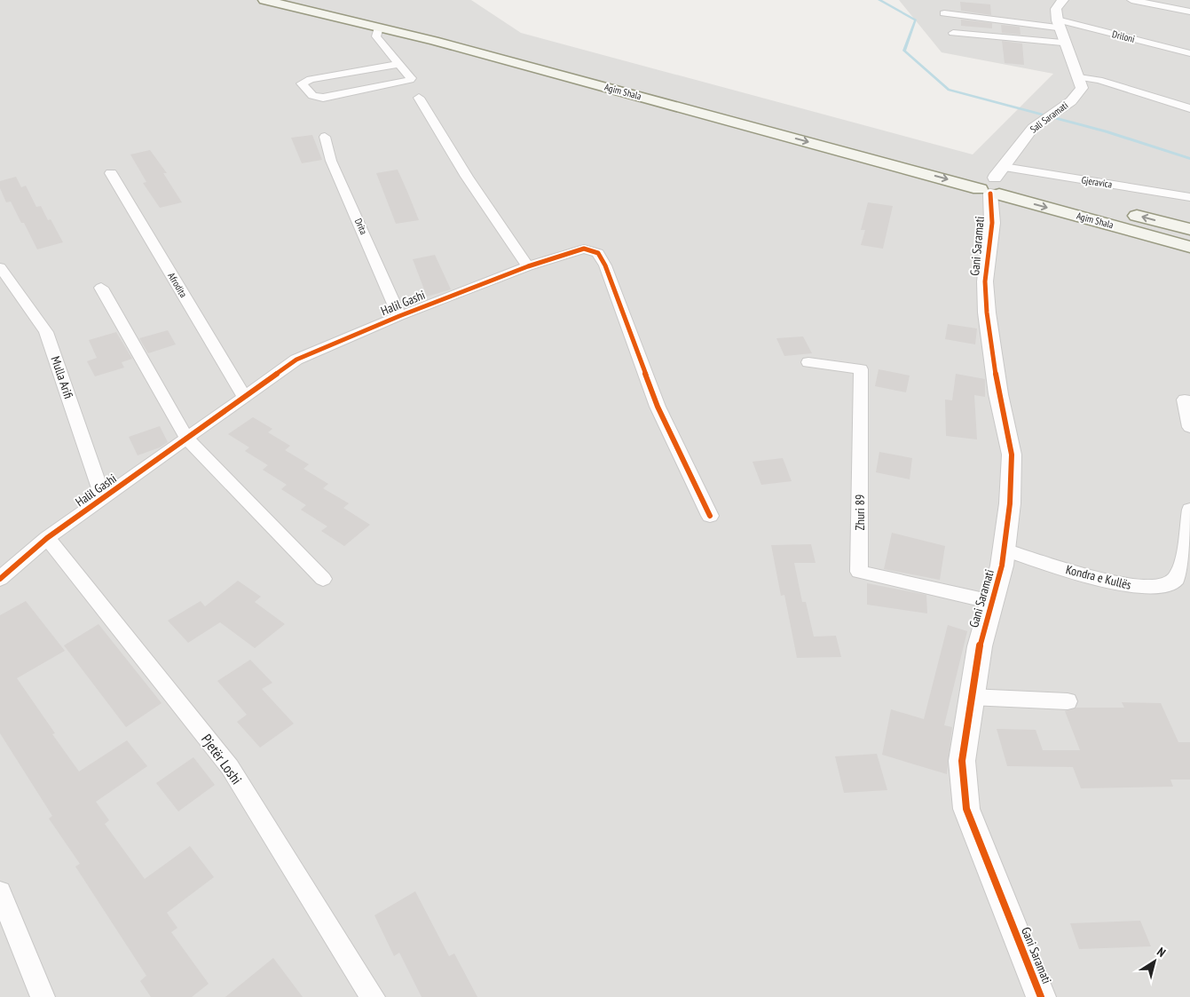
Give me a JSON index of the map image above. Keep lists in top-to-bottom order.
{
  "streets": {
    "main road": ["Agim Shala"],
    "street": [
      "Driloni",
      "Sali Saramati",
      "Gjeravica",
      "Drita",
      "Gani Saramati",
      "Afrodita",
      "Halil Gashi",
      "Mulla Arifi",
      "Zhuri 89",
      "Kondra e Kullës",
      "Pjetër Loshi"
    ]
  },
  "crossings": [
    ["Agim Shala", "Sali Saramati"],
    ["Agim Shala", "Gjeravica"],
    ["Agim Shala", "Gani Saramati"],
    ["Sali Saramati", "Gjeravica"],
    ["Sali Saramati", "Gani Saramati"],
    ["Gjeravica", "Gani Saramati"],
    ["Drita", "Halil Gashi"],
    ["Gani Saramati", "Zhuri 89"],
    ["Gani Saramati", "Kondra e Kullës"],
    ["Afrodita", "Halil Gashi"],
    ["Halil Gashi", "Mulla Arifi"],
    ["Halil Gashi", "Pjetër Loshi"]
  ],
  "north": "top right"
}
